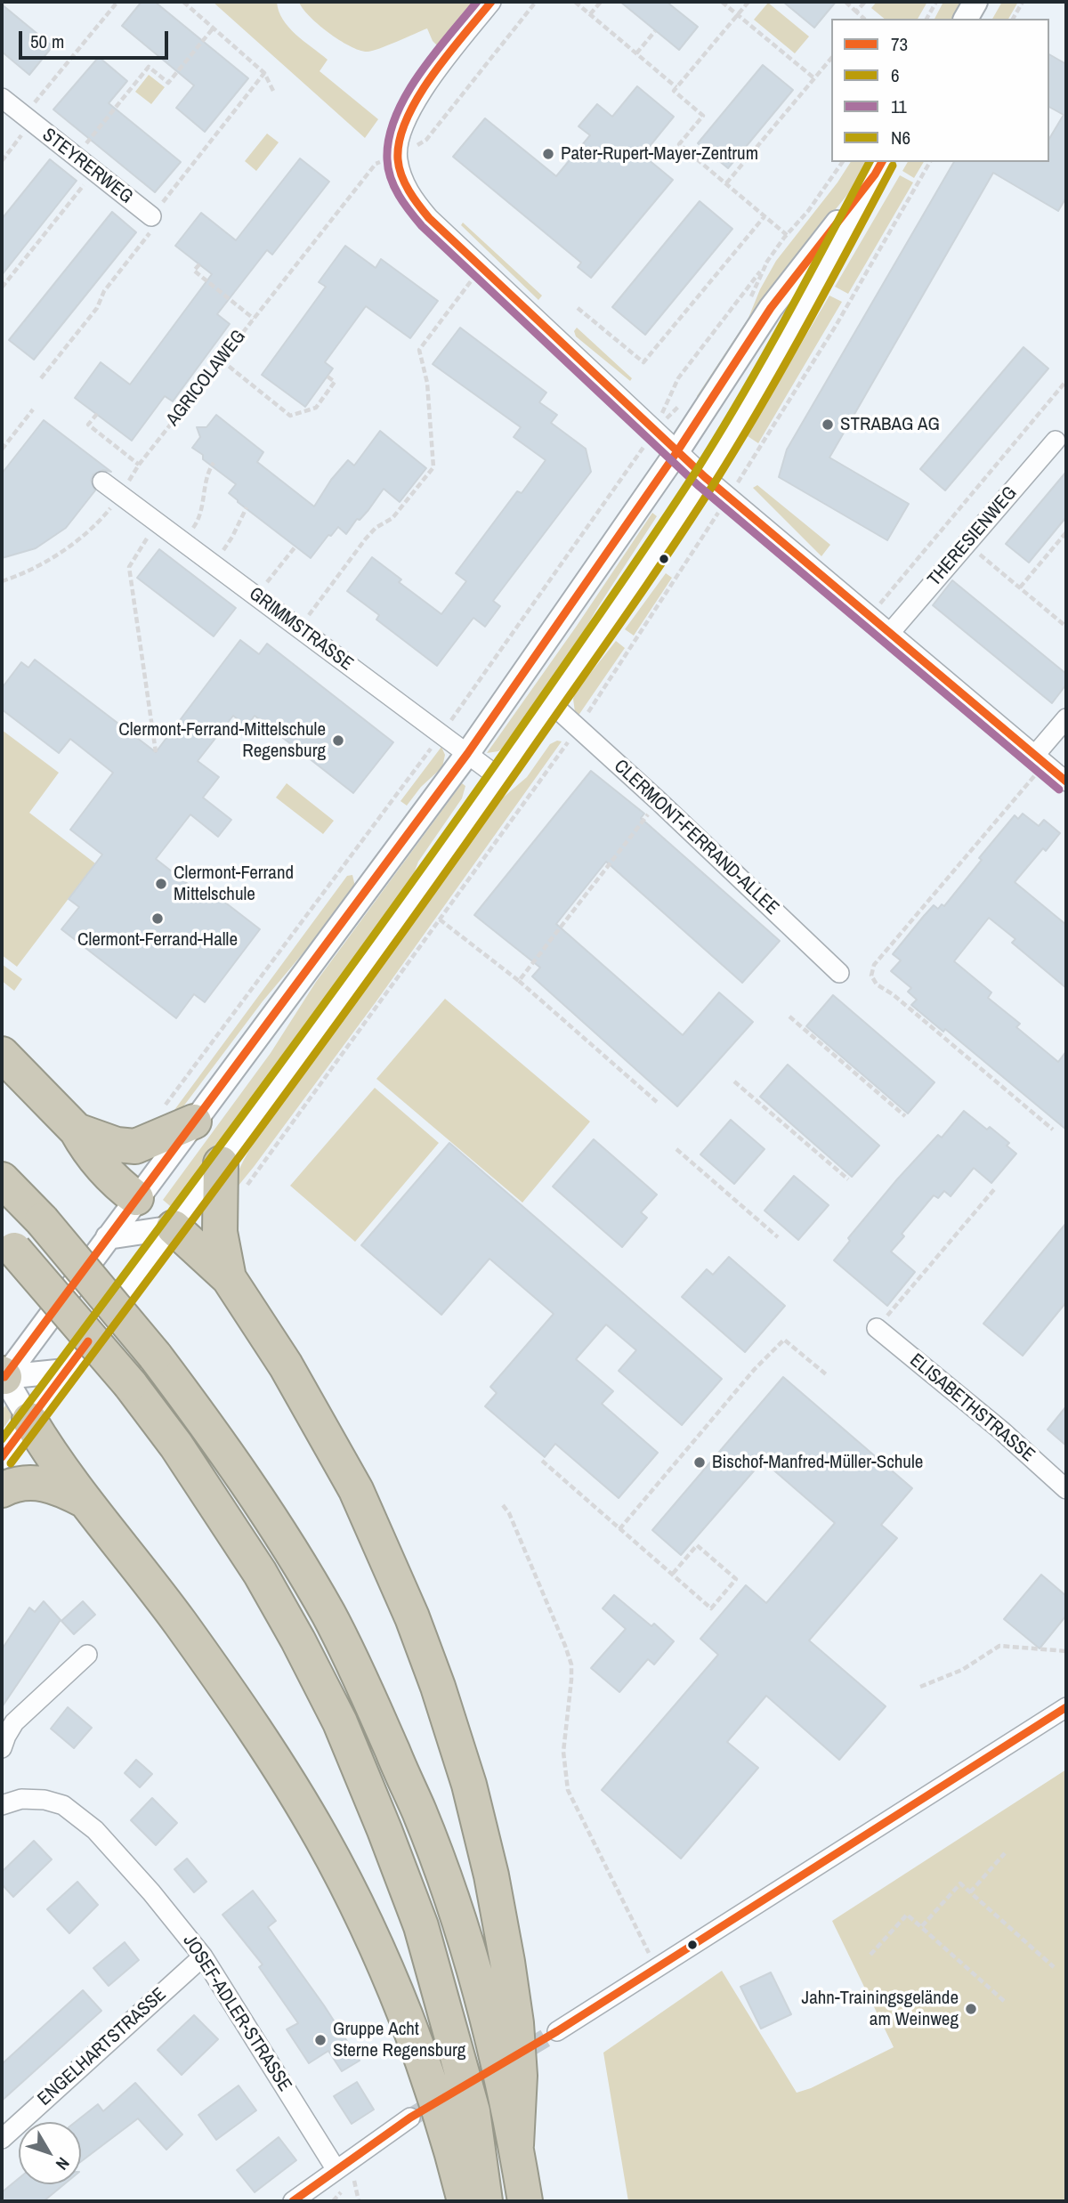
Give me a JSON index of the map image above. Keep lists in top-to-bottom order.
{
  "streets": {
    "street": [
      "STEYRERWEG",
      "THERESIENWEG",
      "GRIMMSTRASSE",
      "CLERMONT-FERRAND-ALLEE",
      "ELISABETHSTRASSE",
      "JOSEF-ADLER-STRASSE",
      "ENGELHARTSTRASSE"
    ],
    "path": ["AGRICOLAWEG"]
  },
  "crossings": [
    ["AGRICOLAWEG", "GRIMMSTRASSE"],
    ["JOSEF-ADLER-STRASSE", "ENGELHARTSTRASSE"]
  ],
  "places": [
    "Pater-Rupert-Mayer-Zentrum",
    "STRABAG AG",
    "Clermont-Ferrand-Mittelschule Regensburg",
    "Clermont-Ferrand Mittelschule",
    "Clermont-Ferrand-Halle",
    "Bischof-Manfred-Müller-Schule",
    "Jahn-Trainingsgelände am Weinweg",
    "Gruppe Acht Sterne Regensburg"
  ],
  "lines": [
    "transit line 73",
    "transit line 11",
    "transit line N6",
    "transit line 6"
  ],
  "legend": [
    "73",
    "6",
    "11",
    "N6"
  ],
  "scale_bar": "50 m",
  "north": "bottom right"
}
